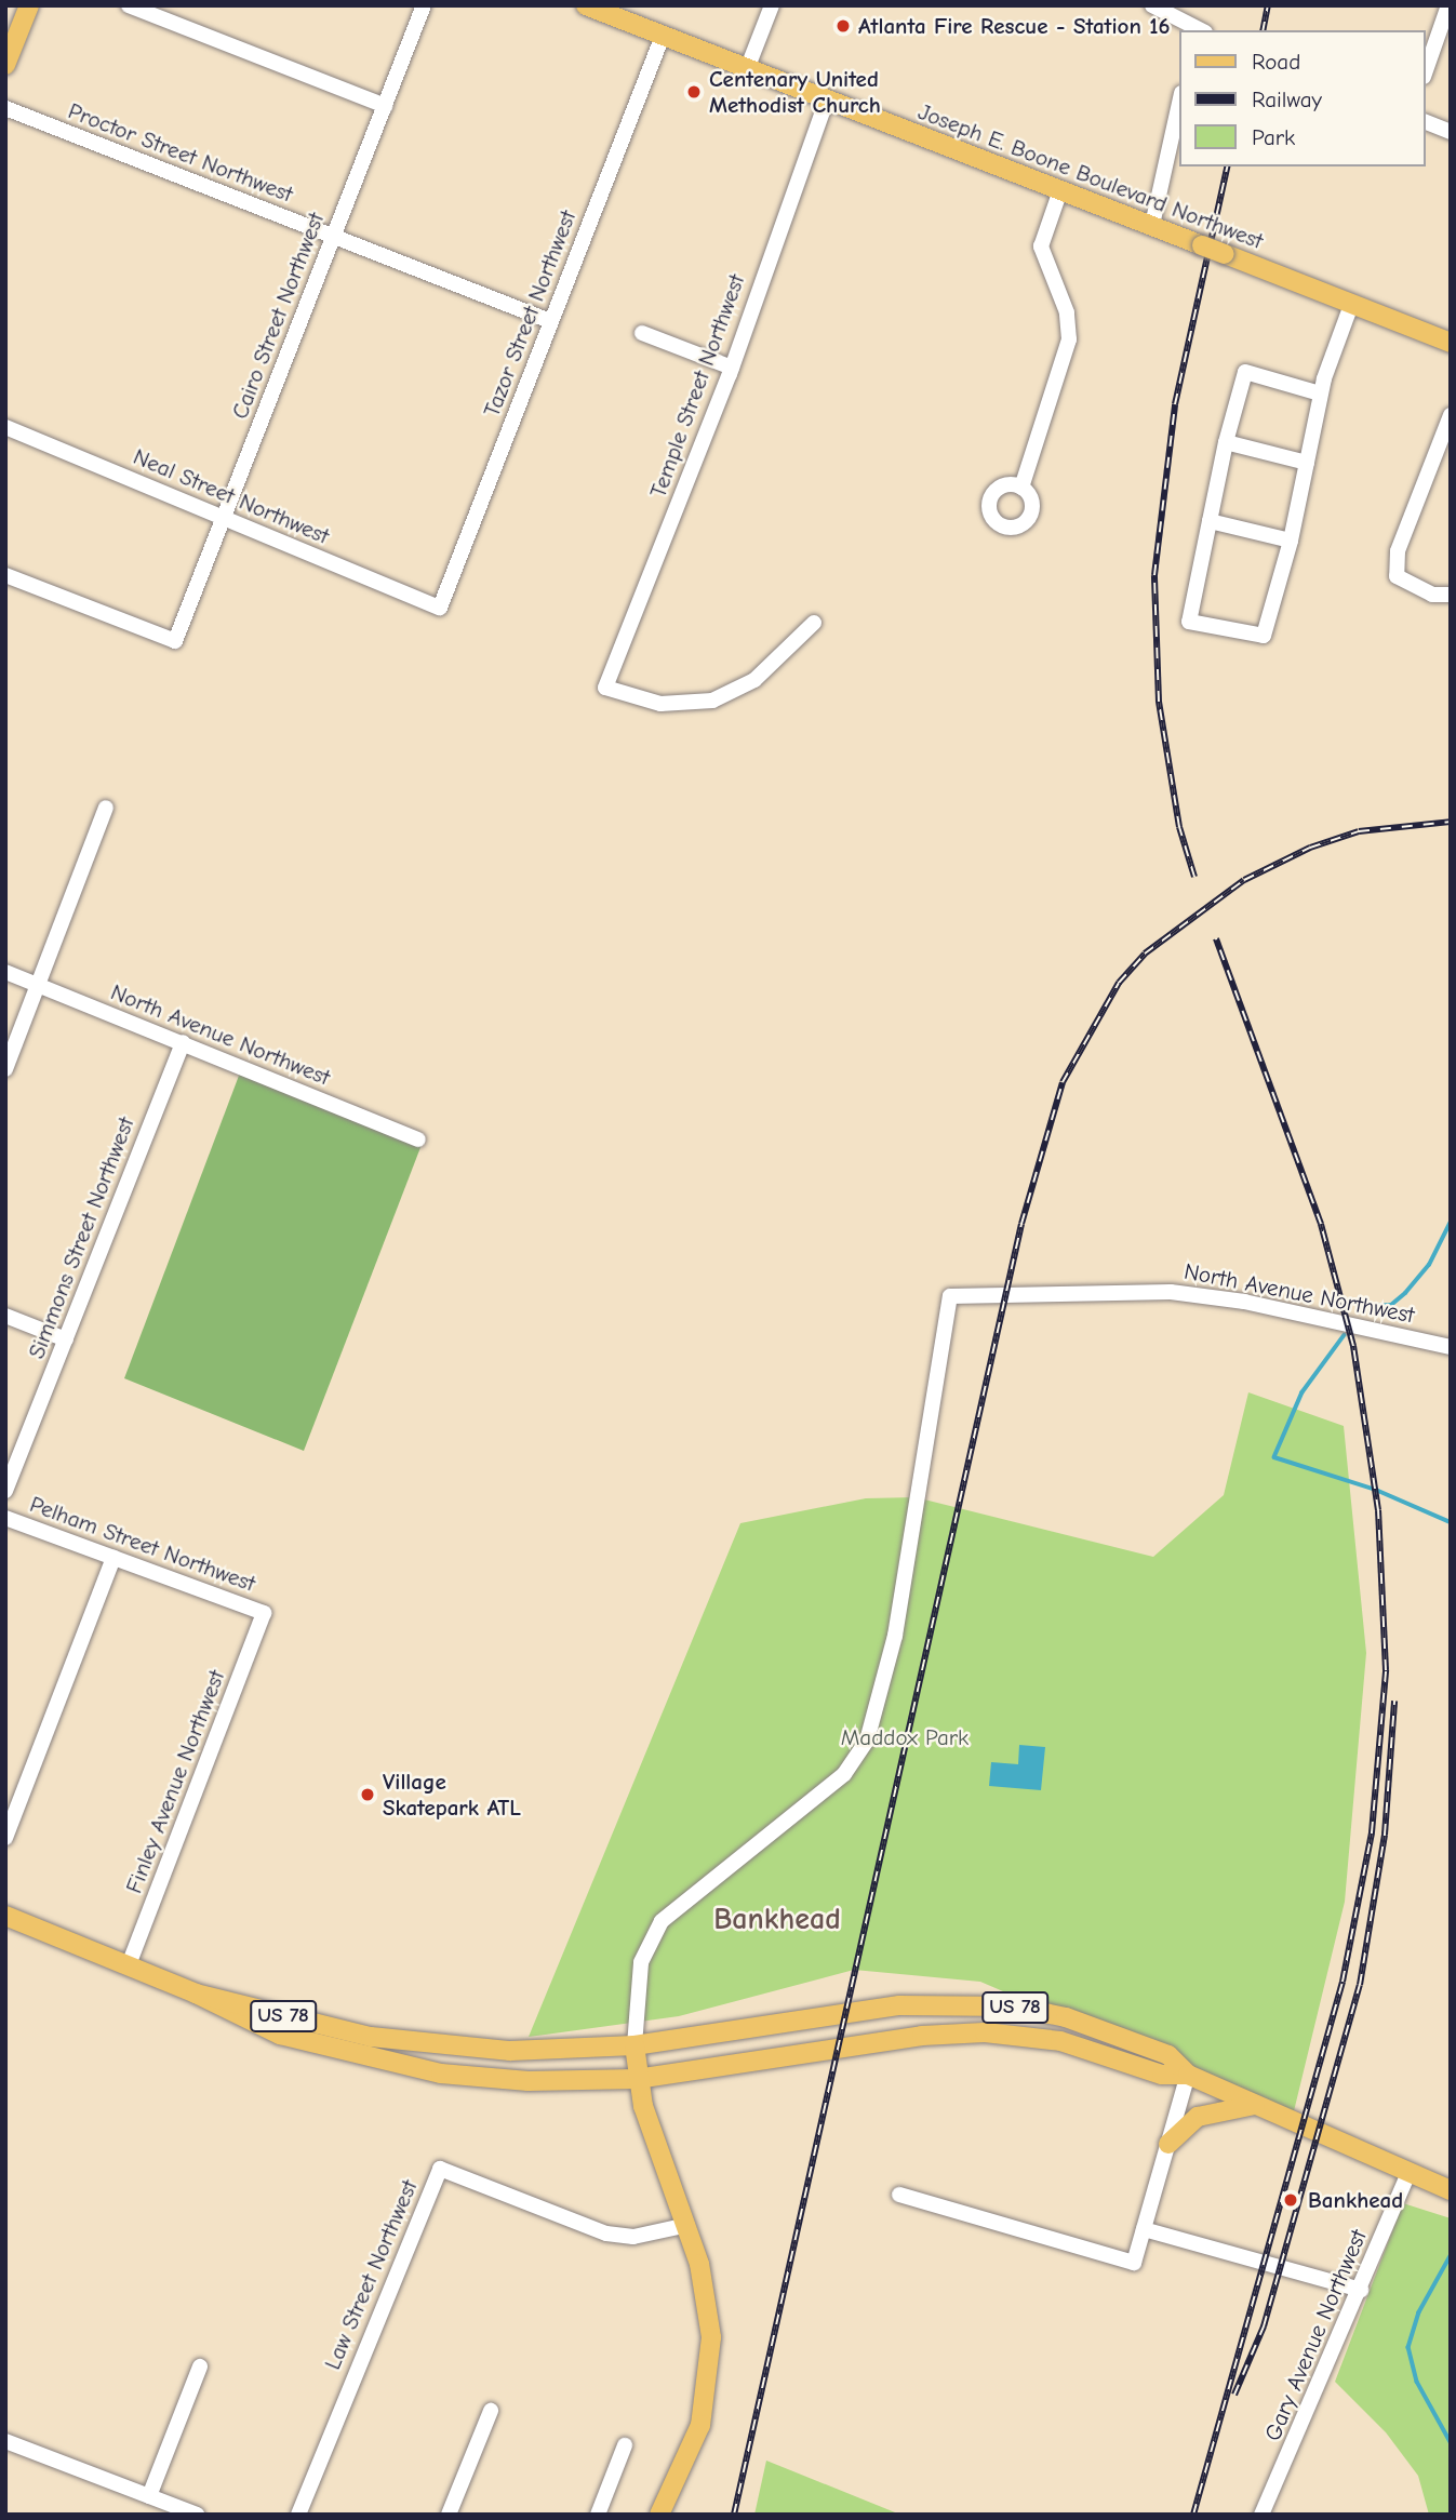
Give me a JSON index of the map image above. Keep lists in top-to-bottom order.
{
  "streets": {
    "main road": ["Joseph E. Boone Boulevard Northwest", "US 78"],
    "street": [
      "Proctor Street Northwest",
      "Tazor Street Northwest",
      "Cairo Street Northwest",
      "Temple Street Northwest",
      "Neal Street Northwest",
      "North Avenue Northwest",
      "Simmons Street Northwest",
      "Pelham Street Northwest",
      "Finley Avenue Northwest",
      "Law Street Northwest",
      "Gary Avenue Northwest"
    ]
  },
  "crossings": [
    ["Proctor Street Northwest", "Tazor Street Northwest"],
    ["Proctor Street Northwest", "Cairo Street Northwest"],
    ["Joseph E. Boone Boulevard Northwest", "Tazor Street Northwest"],
    ["Joseph E. Boone Boulevard Northwest", "Temple Street Northwest"],
    ["Tazor Street Northwest", "Neal Street Northwest"],
    ["Cairo Street Northwest", "Neal Street Northwest"],
    ["North Avenue Northwest", "Simmons Street Northwest"],
    ["North Avenue Northwest", "US 78"],
    ["Pelham Street Northwest", "Finley Avenue Northwest"],
    ["Finley Avenue Northwest", "US 78"],
    ["US 78", "Gary Avenue Northwest"]
  ],
  "districts": ["Bankhead"],
  "parks": ["Maddox Park"],
  "places": [
    "Atlanta Fire Rescue - Station 16",
    "Centenary United Methodist Church",
    "Village Skatepark ATL",
    "Bankhead"
  ],
  "legend": ["Road", "Railway", "Park"]
}
